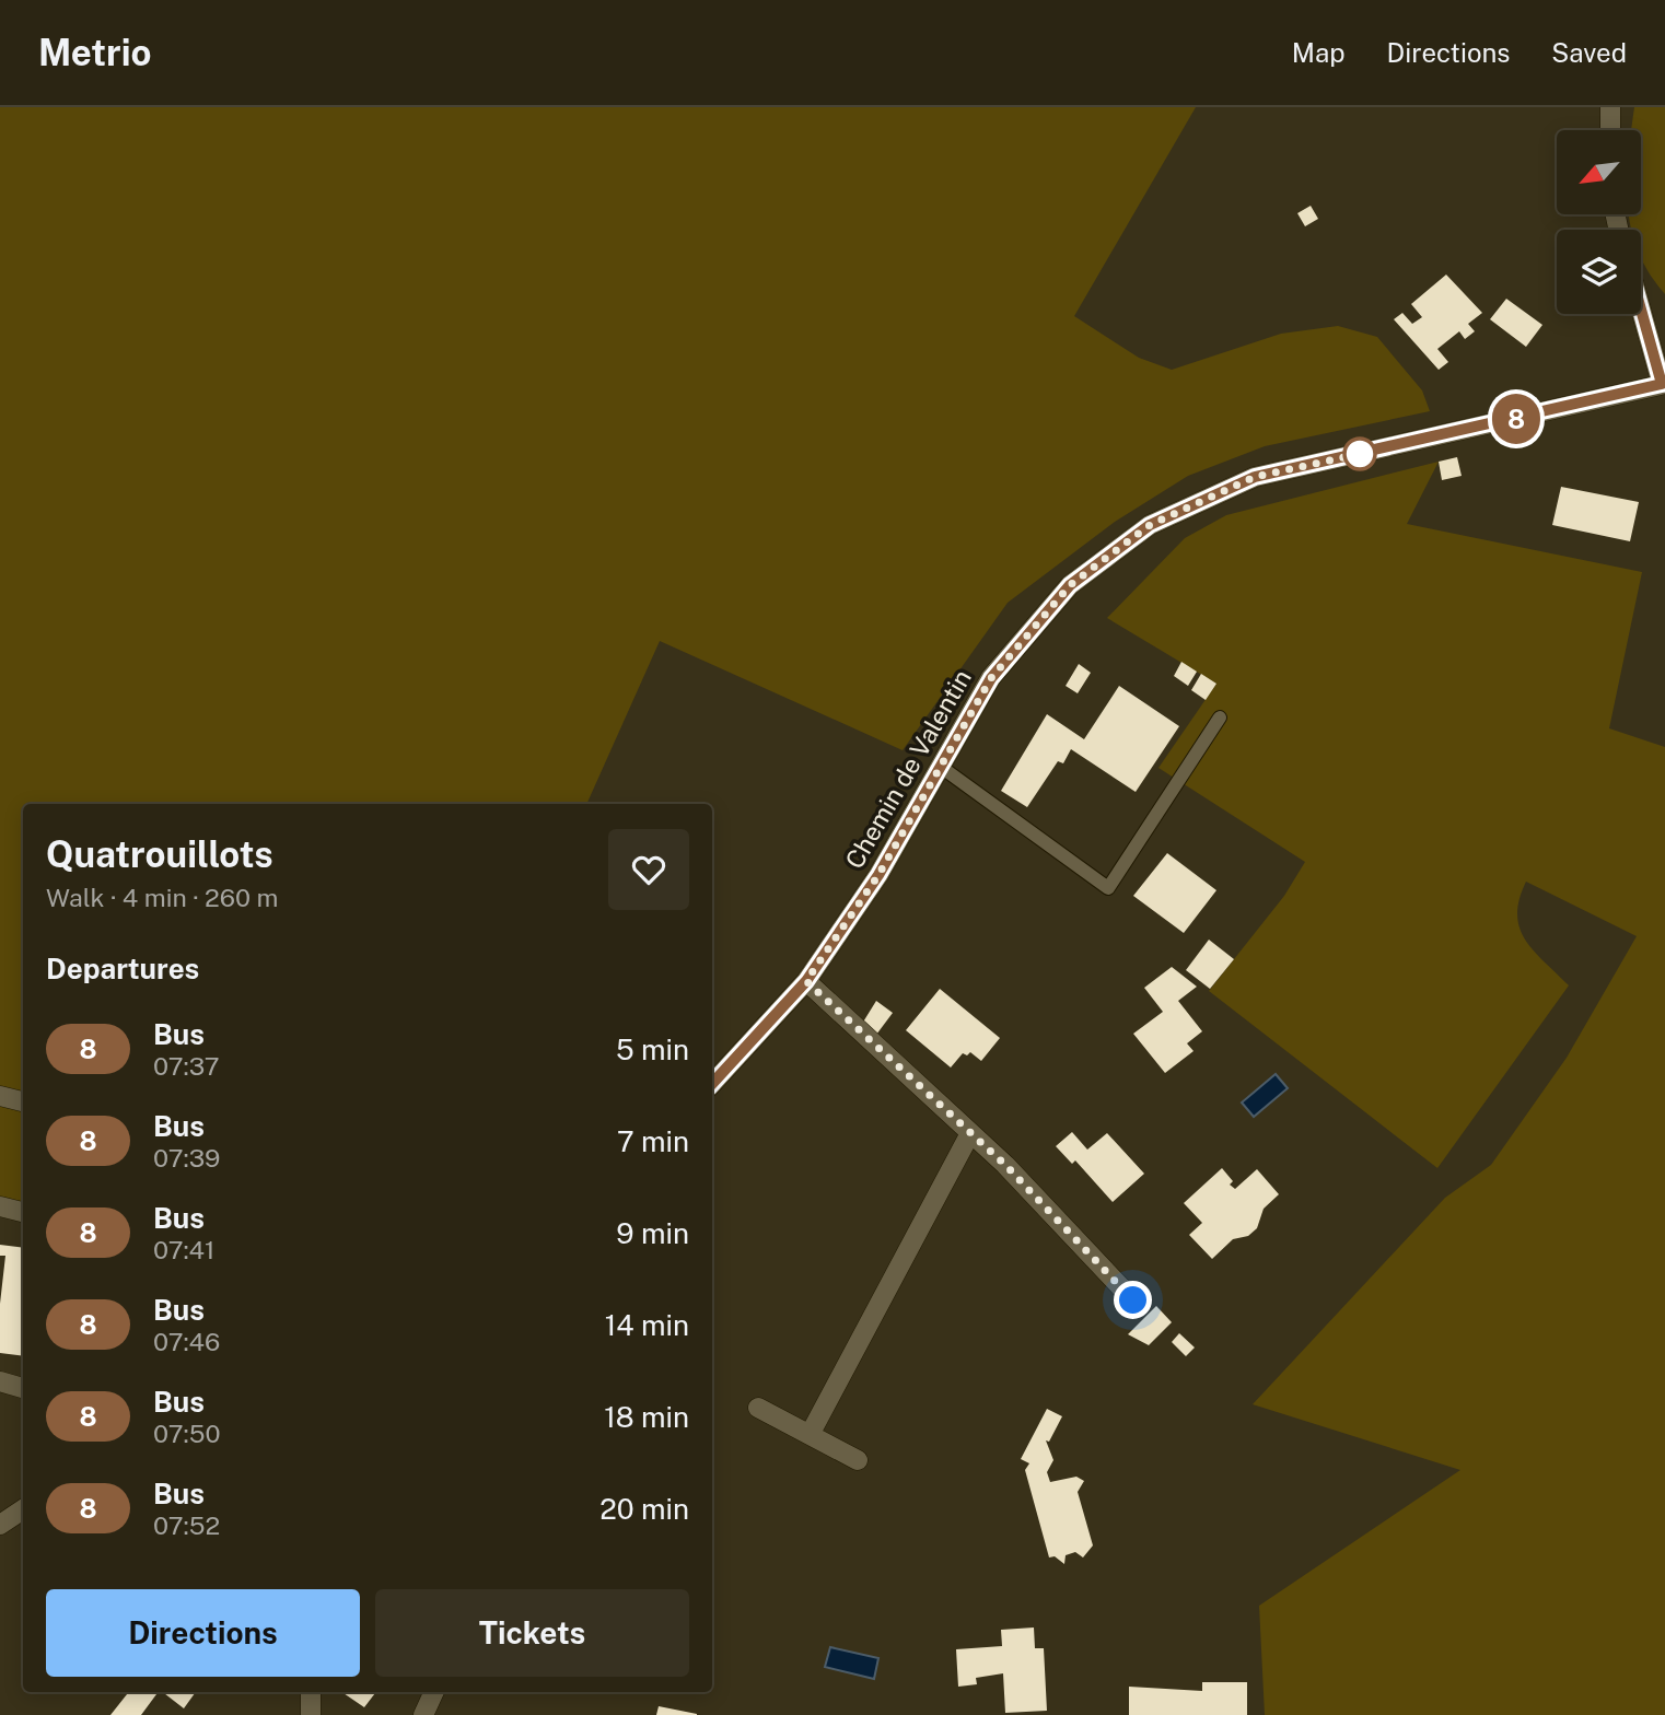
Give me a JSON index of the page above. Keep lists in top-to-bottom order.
{
  "streets": {
    "street": ["Chemin de Valentin"]
  },
  "lines": ["bus line 8"],
  "north": "bottom left",
  "page": {
    "header": "Metrio",
    "nav": ["Map", "Directions", "Saved"],
    "on_map": "8",
    "heading": [
      ["Quatrouillots", "Walk · 4 min · 260 m"],
      "Departures"
    ],
    "list": [
      {
        "mark": "8",
        "name": "Bus",
        "note": "07:37",
        "value": "5 min"
      },
      {
        "mark": "8",
        "name": "Bus",
        "note": "07:39",
        "value": "7 min"
      },
      {
        "mark": "8",
        "name": "Bus",
        "note": "07:41",
        "value": "9 min"
      },
      {
        "mark": "8",
        "name": "Bus",
        "note": "07:46",
        "value": "14 min"
      },
      {
        "mark": "8",
        "name": "Bus",
        "note": "07:50",
        "value": "18 min"
      },
      {
        "mark": "8",
        "name": "Bus",
        "note": "07:52",
        "value": "20 min"
      }
    ],
    "buttons": ["Directions", "Tickets"]
  }
}
